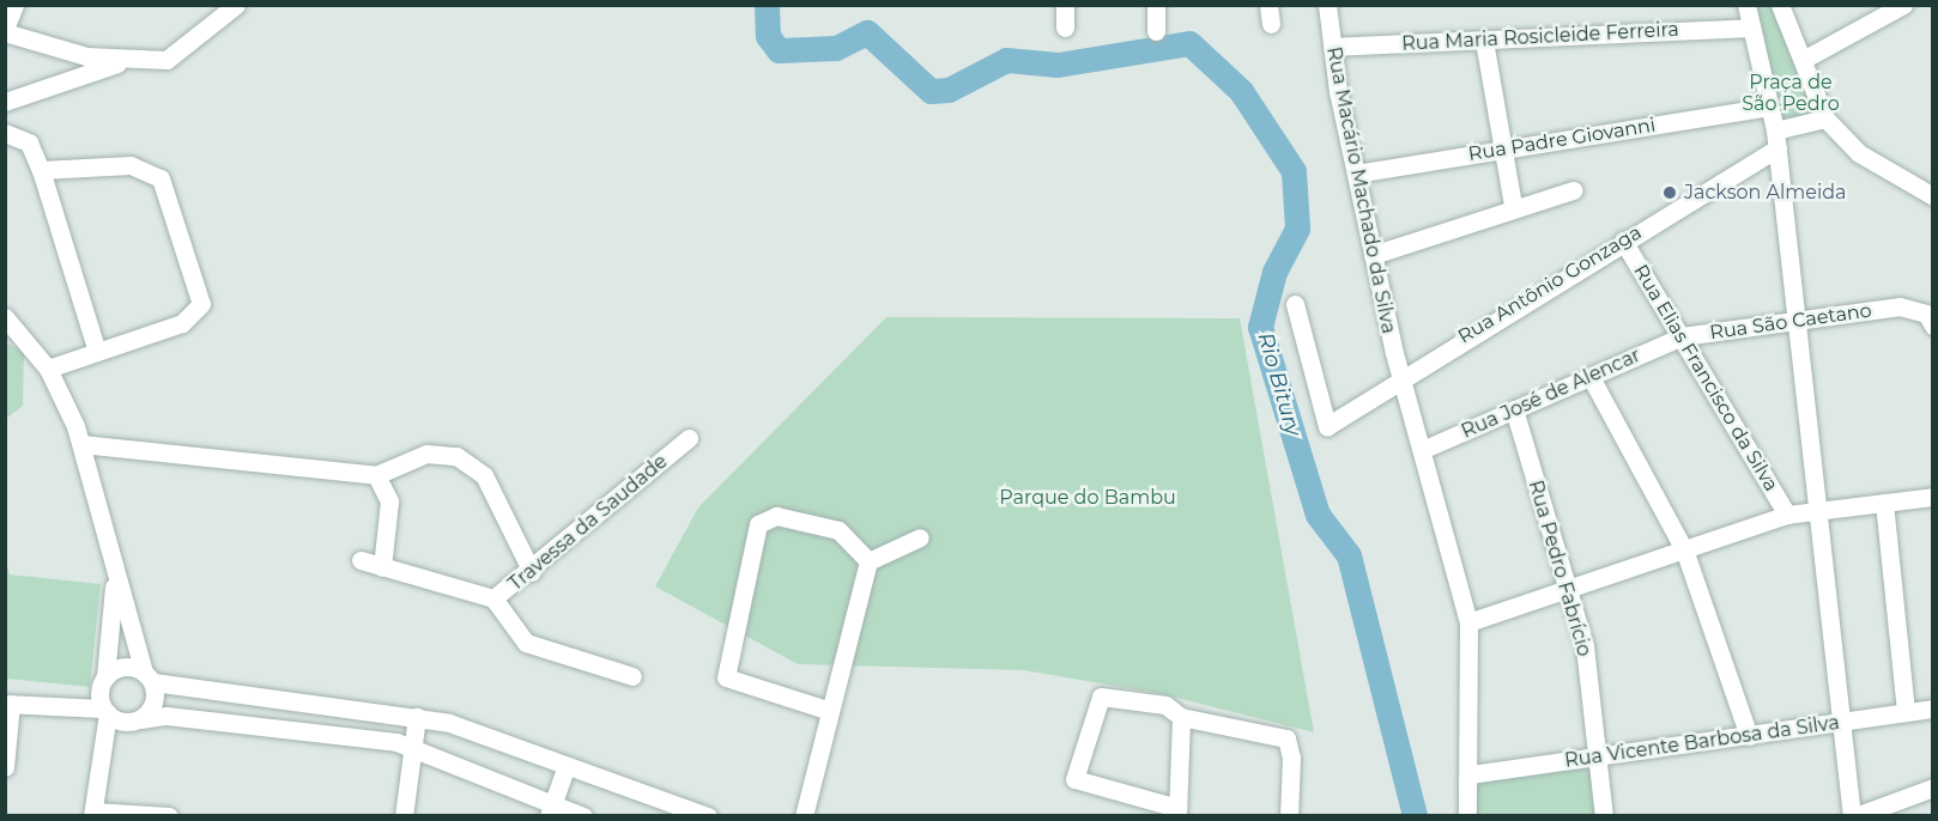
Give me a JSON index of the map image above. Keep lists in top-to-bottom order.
{
  "streets": {
    "street": [
      "Rua Maria Rosicleide Ferreira",
      "Rua Padre Giovanni",
      "Rua Macário Machado da Silva",
      "Rua Antônio Gonzaga",
      "Rua São Caetano",
      "Rua Elias Francisco da Silva",
      "Rua José de Alencar",
      "Travessa da Saudade",
      "Rua Pedro Fabrício",
      "Rua Vicente Barbosa da Silva"
    ]
  },
  "crossings": [
    ["Rua Maria Rosicleide Ferreira", "Rua Macário Machado da Silva"],
    ["Rua Padre Giovanni", "Rua Macário Machado da Silva"],
    ["Rua Macário Machado da Silva", "Rua Antônio Gonzaga"],
    ["Rua Macário Machado da Silva", "Rua José de Alencar"],
    ["Rua Macário Machado da Silva", "Rua Vicente Barbosa da Silva"],
    ["Rua Antônio Gonzaga", "Rua Elias Francisco da Silva"],
    ["Rua São Caetano", "Rua Elias Francisco da Silva"],
    ["Rua São Caetano", "Rua José de Alencar"],
    ["Rua Elias Francisco da Silva", "Rua José de Alencar"],
    ["Rua José de Alencar", "Rua Pedro Fabrício"],
    ["Rua Pedro Fabrício", "Rua Vicente Barbosa da Silva"]
  ],
  "water": ["Rio Bitury"],
  "parks": ["Praça de São Pedro", "Parque do Bambu"],
  "places": ["Jackson Almeida"]
}
